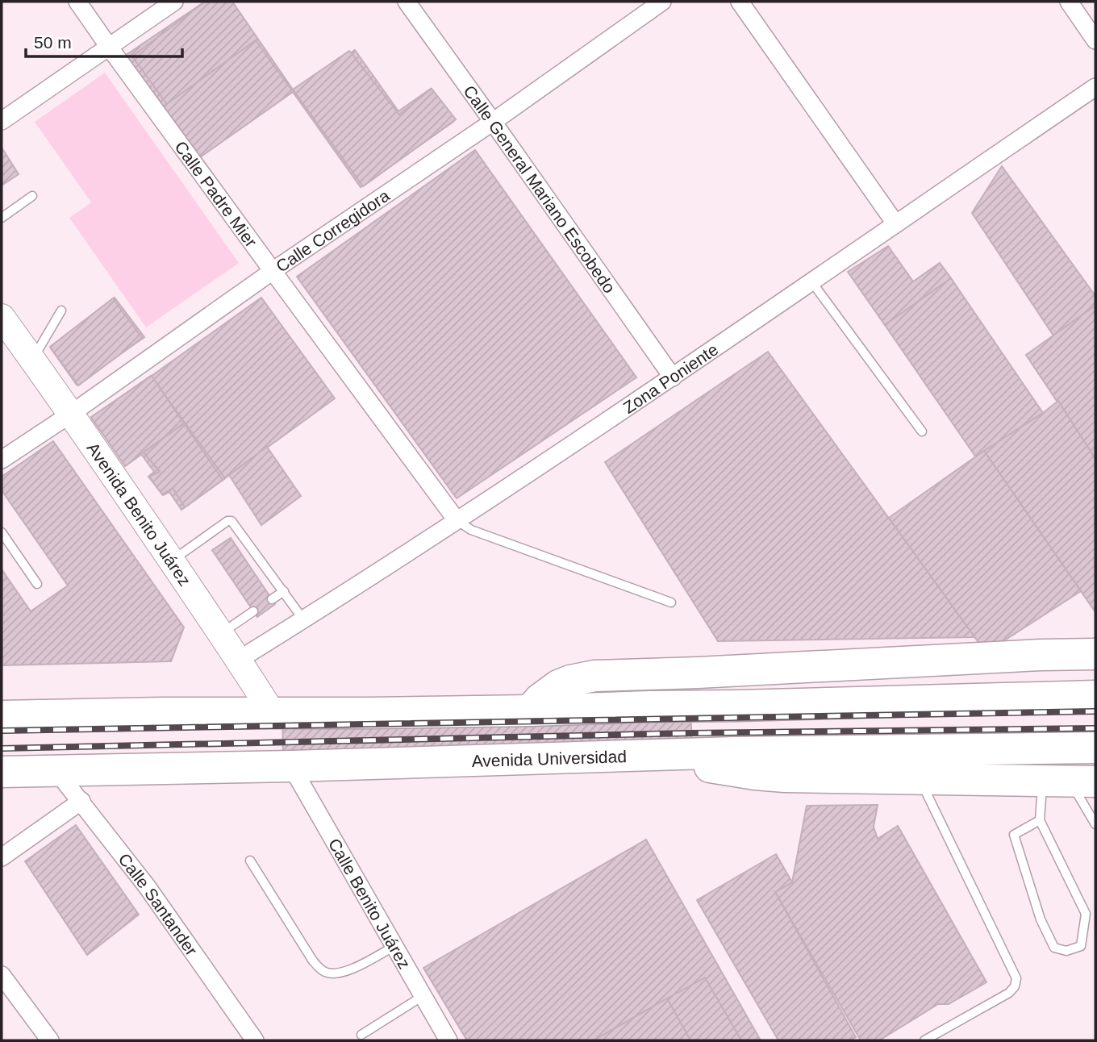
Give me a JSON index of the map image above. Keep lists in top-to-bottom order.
{
  "streets": {
    "highway": ["Avenida Universidad"],
    "street": [
      "Calle General Mariano Escobedo",
      "Calle Padre Mier",
      "Calle Corregidora",
      "Zona Poniente",
      "Avenida Benito Juárez",
      "Calle Benito Juárez",
      "Calle Santander"
    ]
  },
  "crossings": [
    ["Calle General Mariano Escobedo", "Calle Corregidora"],
    ["Calle General Mariano Escobedo", "Zona Poniente"],
    ["Calle Padre Mier", "Calle Corregidora"],
    ["Calle Padre Mier", "Zona Poniente"],
    ["Calle Corregidora", "Avenida Benito Juárez"],
    ["Zona Poniente", "Avenida Benito Juárez"],
    ["Avenida Universidad", "Calle Benito Juárez"],
    ["Avenida Universidad", "Calle Santander"]
  ],
  "scale_bar": "50 m"
}
